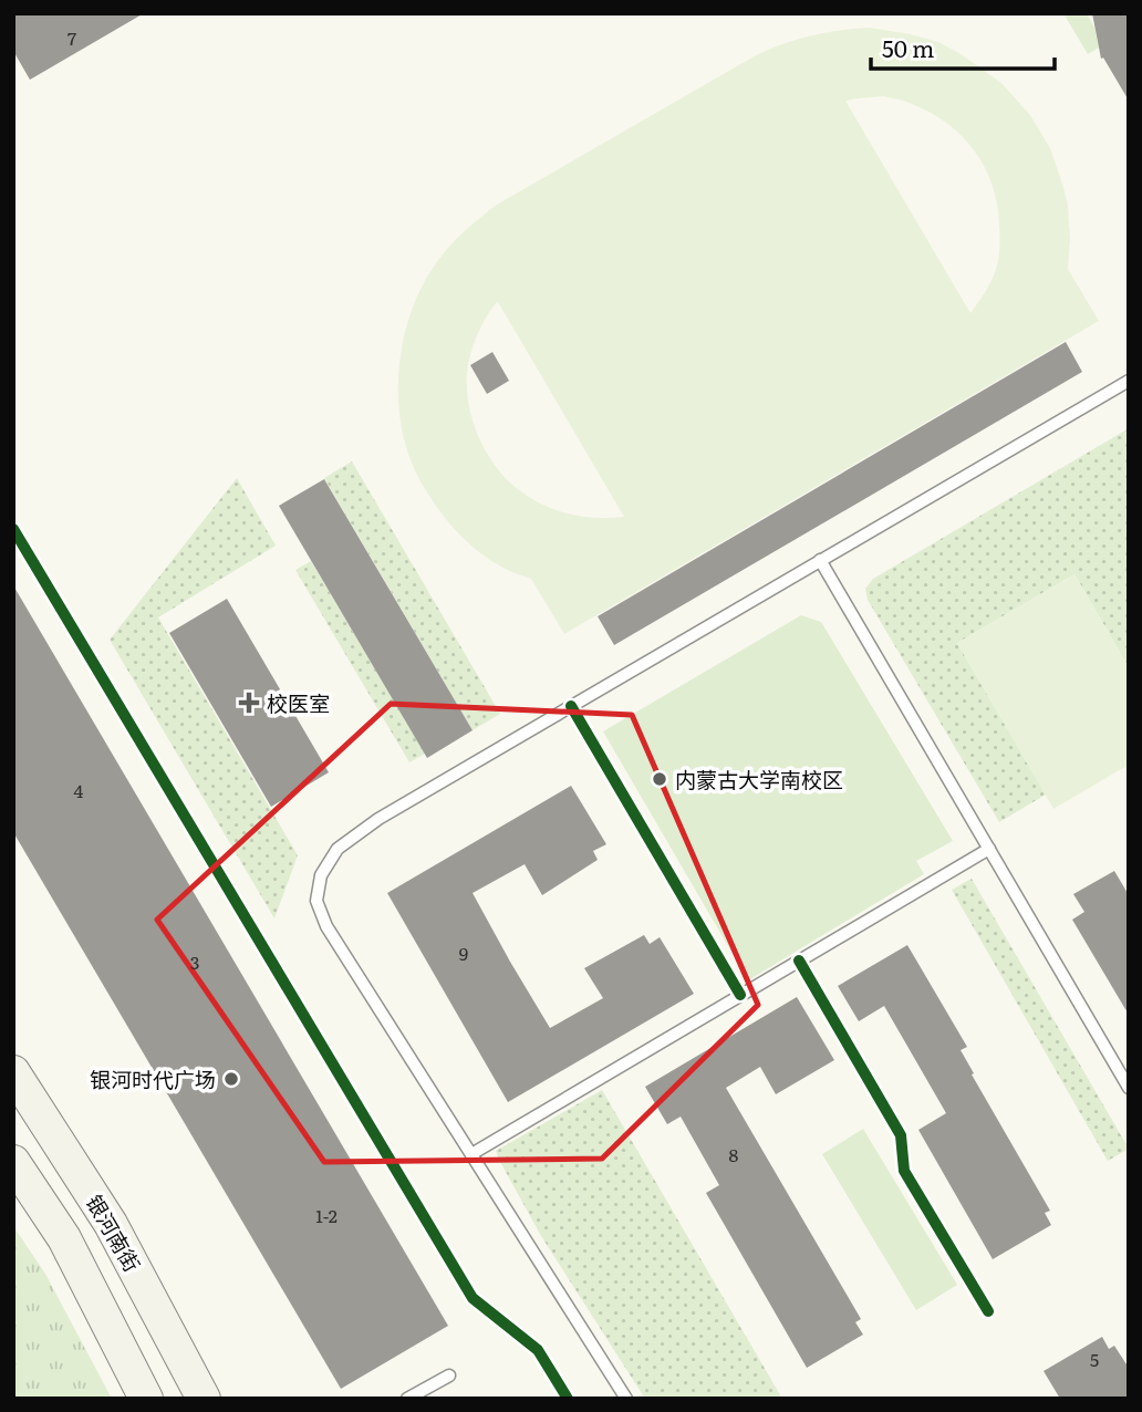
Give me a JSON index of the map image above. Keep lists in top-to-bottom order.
{
  "streets": {
    "main road": ["银河南街"]
  },
  "places": {
    "health": ["校医室"],
    "other": ["内蒙古大学南校区", "银河时代广场"]
  },
  "house_numbers": [
    "7",
    "4",
    "9",
    "3",
    "8",
    "1-2",
    "5"
  ],
  "scale_bar": "50 m"
}
